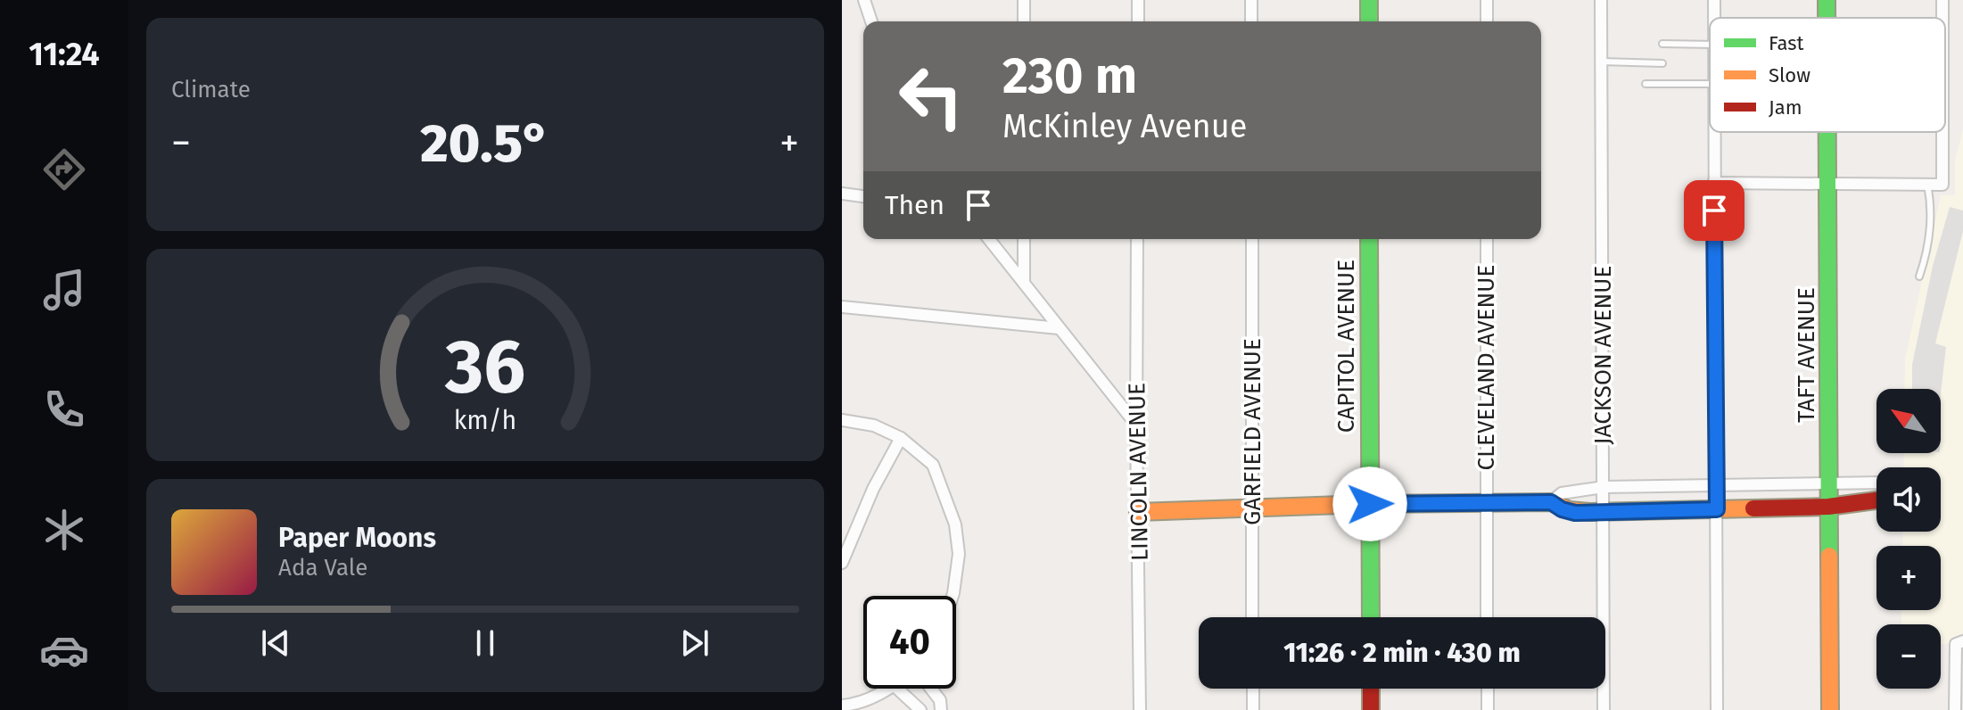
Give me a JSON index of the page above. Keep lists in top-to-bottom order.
{
  "streets": {
    "street": [
      "CAPITOL AVENUE",
      "JACKSON AVENUE",
      "TAFT AVENUE",
      "CLEVELAND AVENUE",
      "GARFIELD AVENUE",
      "LINCOLN AVENUE"
    ]
  },
  "legend": ["Fast", "Slow", "Jam"],
  "north": "top left",
  "page": {
    "tabs": "11:24",
    "tile": "Climate",
    "turn": ["230 m", "McKinley Avenue"],
    "heat": ["−", "20.5°", "+"],
    "then": "Then",
    "map_buttons": ["+", "−"],
    "song": ["Paper Moons", "Ada Vale"],
    "limit": "40",
    "trip": "11:26 · 2 min · 430 m",
    "gauge": ["36", "km/h"]
  }
}
